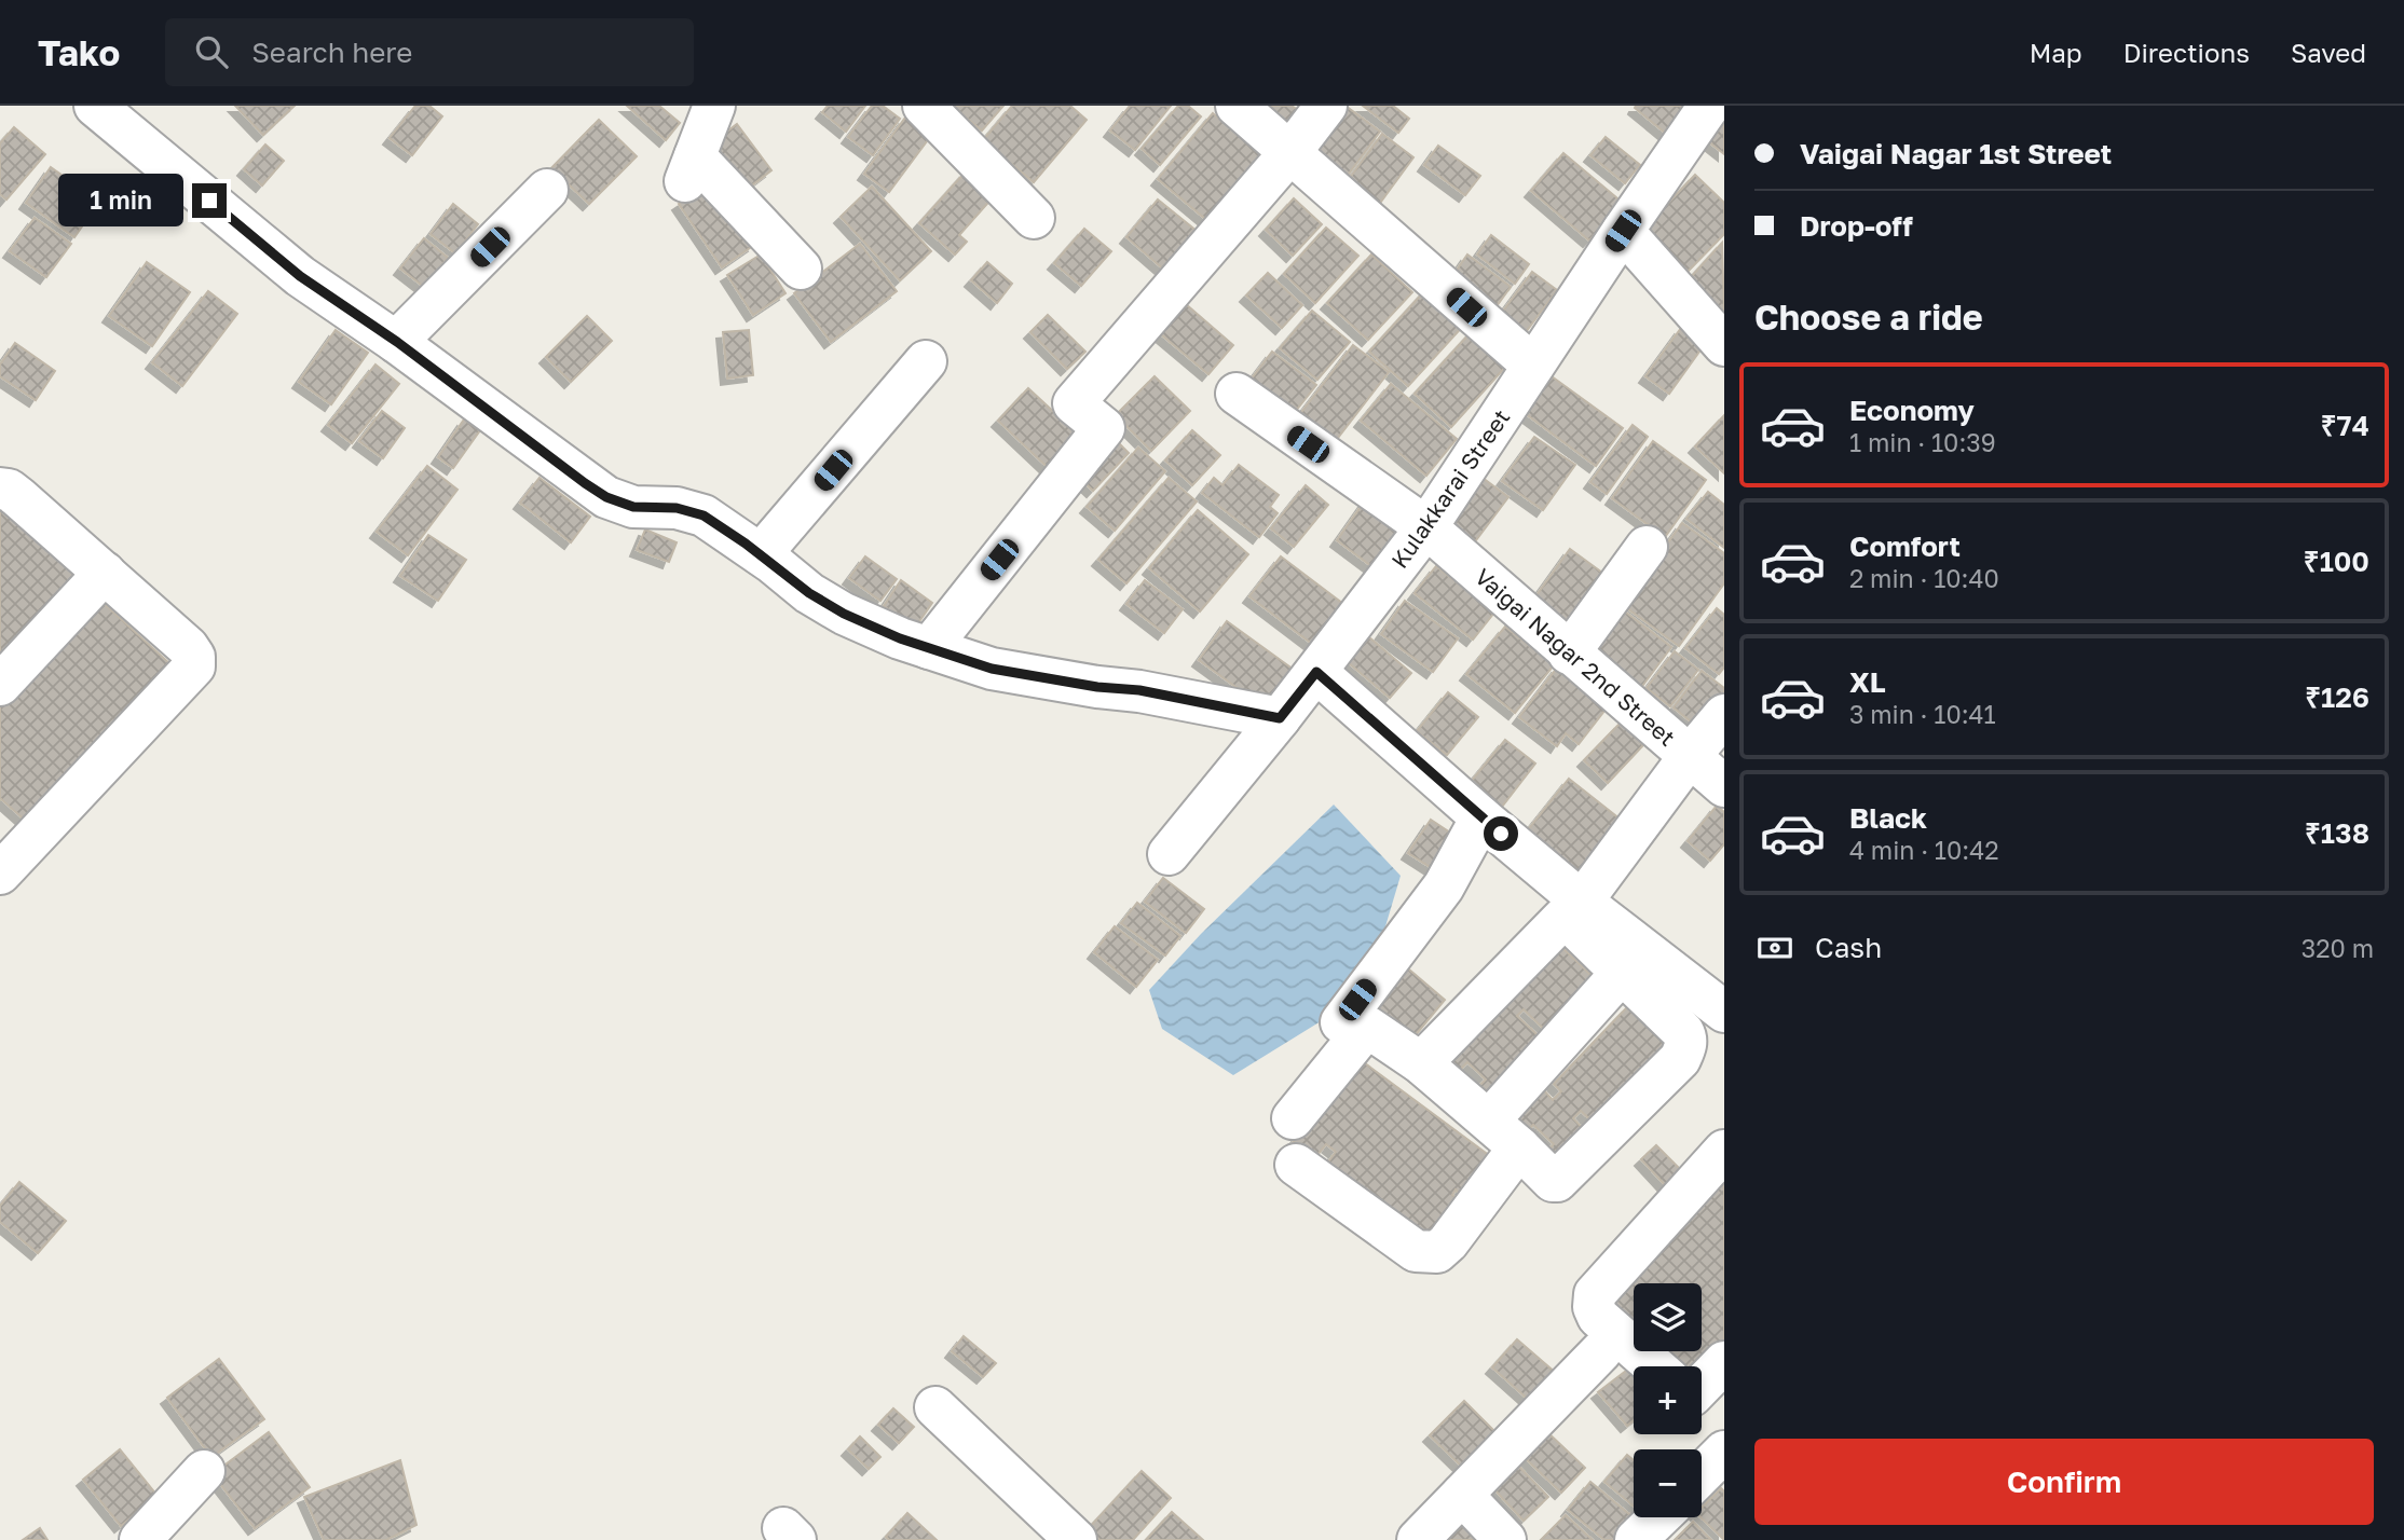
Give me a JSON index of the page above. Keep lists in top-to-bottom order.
{
  "streets": {
    "street": ["Kulakkarai Street", "Vaigai Nagar 2nd Street"]
  },
  "crossings": [
    ["Kulakkarai Street", "Vaigai Nagar 2nd Street"]
  ],
  "page": {
    "header": "Tako",
    "search": "Search here",
    "nav": ["Map", "Directions", "Saved"],
    "banner": ["Vaigai Nagar 1st Street", "Drop-off"],
    "bubble": "1 min",
    "heading": "Choose a ride",
    "list": [
      {
        "name": "Economy",
        "note": "1 min · 10:39",
        "value": "₹74"
      },
      {
        "name": "Comfort",
        "note": "2 min · 10:40",
        "value": "₹100"
      },
      {
        "name": "XL",
        "note": "3 min · 10:41",
        "value": "₹126"
      },
      {
        "name": "Black",
        "note": "4 min · 10:42",
        "value": "₹138"
      }
    ],
    "pay": ["Cash", "320 m"],
    "map_buttons": ["+", "−"],
    "buttons": "Confirm"
  }
}
